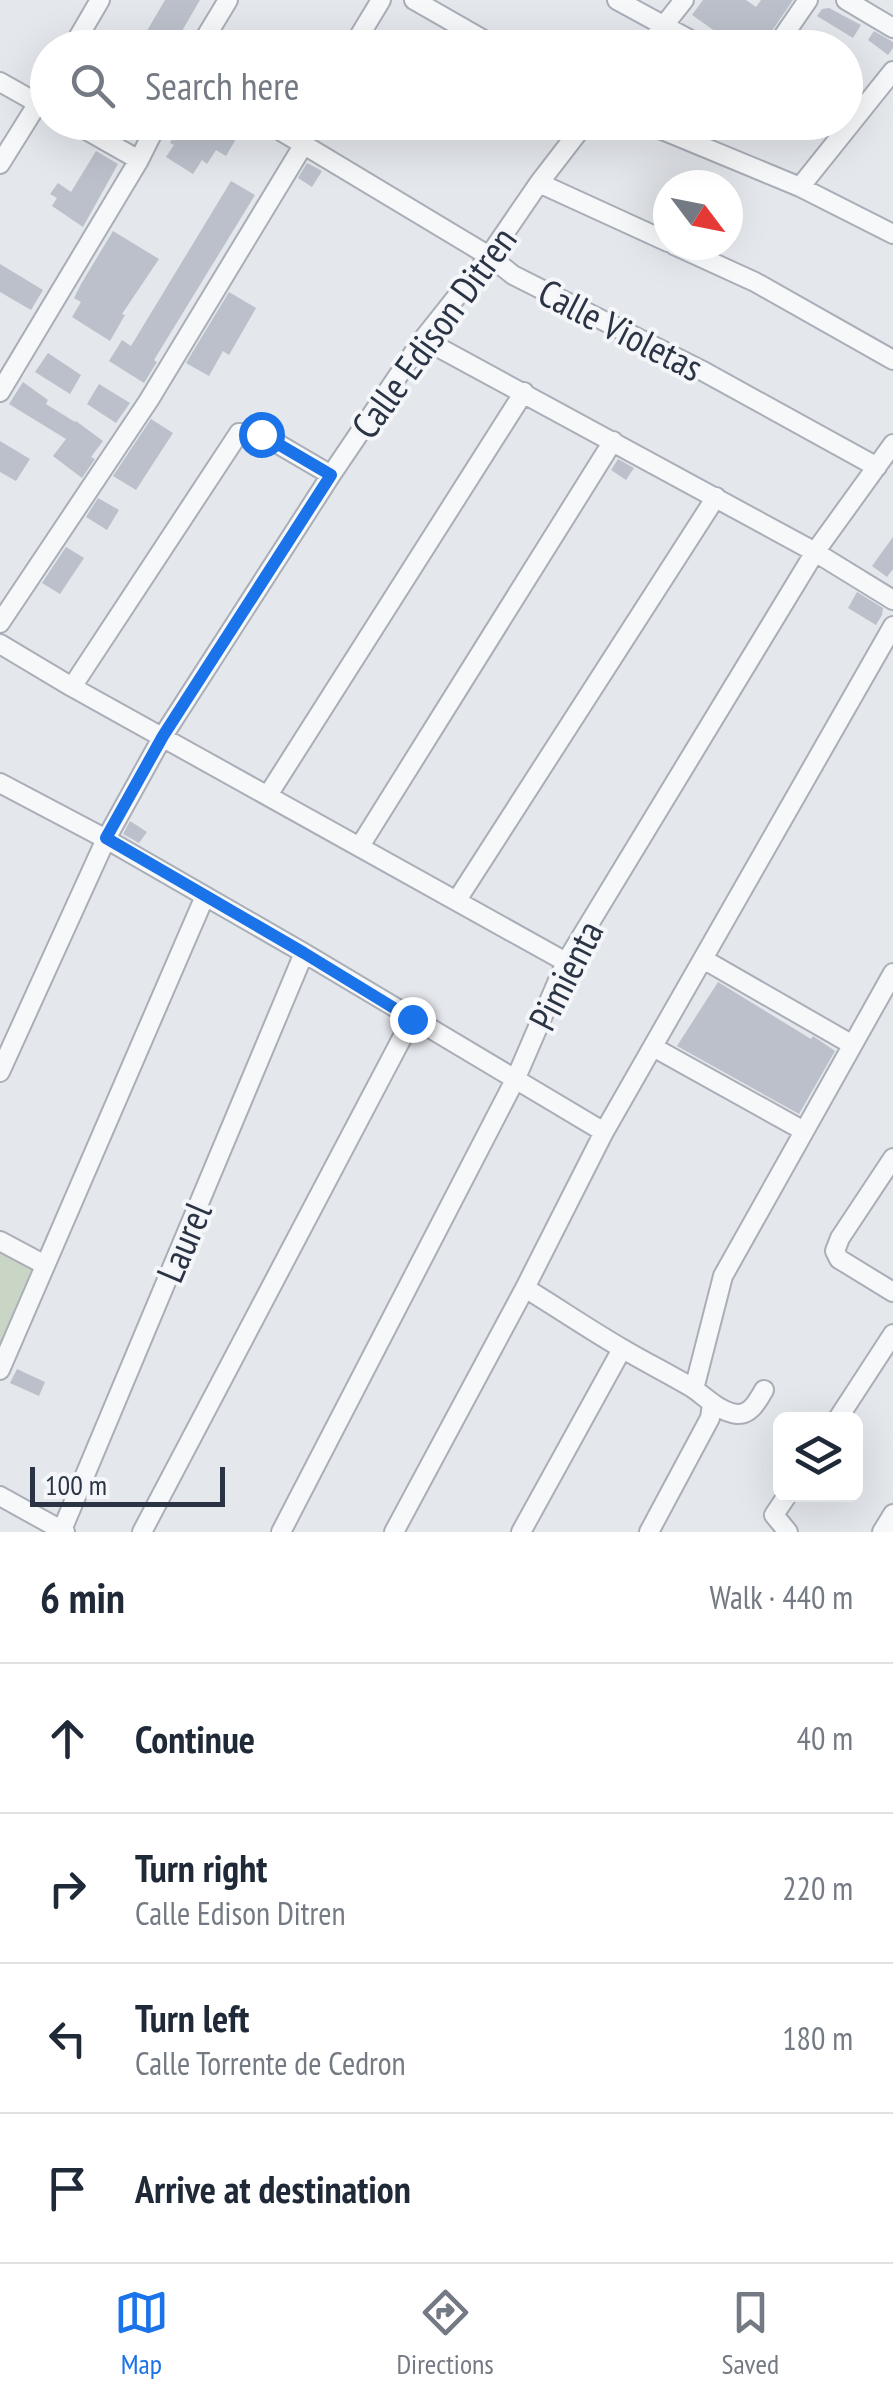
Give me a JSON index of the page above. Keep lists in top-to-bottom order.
{
  "streets": {
    "street": [
      "Calle Violetas",
      "Calle Edison Ditren",
      "Pimienta",
      "Laurel"
    ]
  },
  "crossings": [
    ["Calle Violetas", "Calle Edison Ditren"],
    ["Calle Violetas", "Pimienta"]
  ],
  "scale_bar": "100 m",
  "north": "bottom right",
  "page": {
    "search": "Search here",
    "scale": "100 m",
    "heading": ["6 min", "Walk · 440 m"],
    "list": [
      ["Continue", "40 m"],
      ["Turn right", "Calle Edison Ditren", "220 m"],
      ["Turn left", "Calle Torrente de Cedron", "180 m"],
      "Arrive at destination"
    ],
    "nav": ["Map", "Directions", "Saved"]
  }
}
